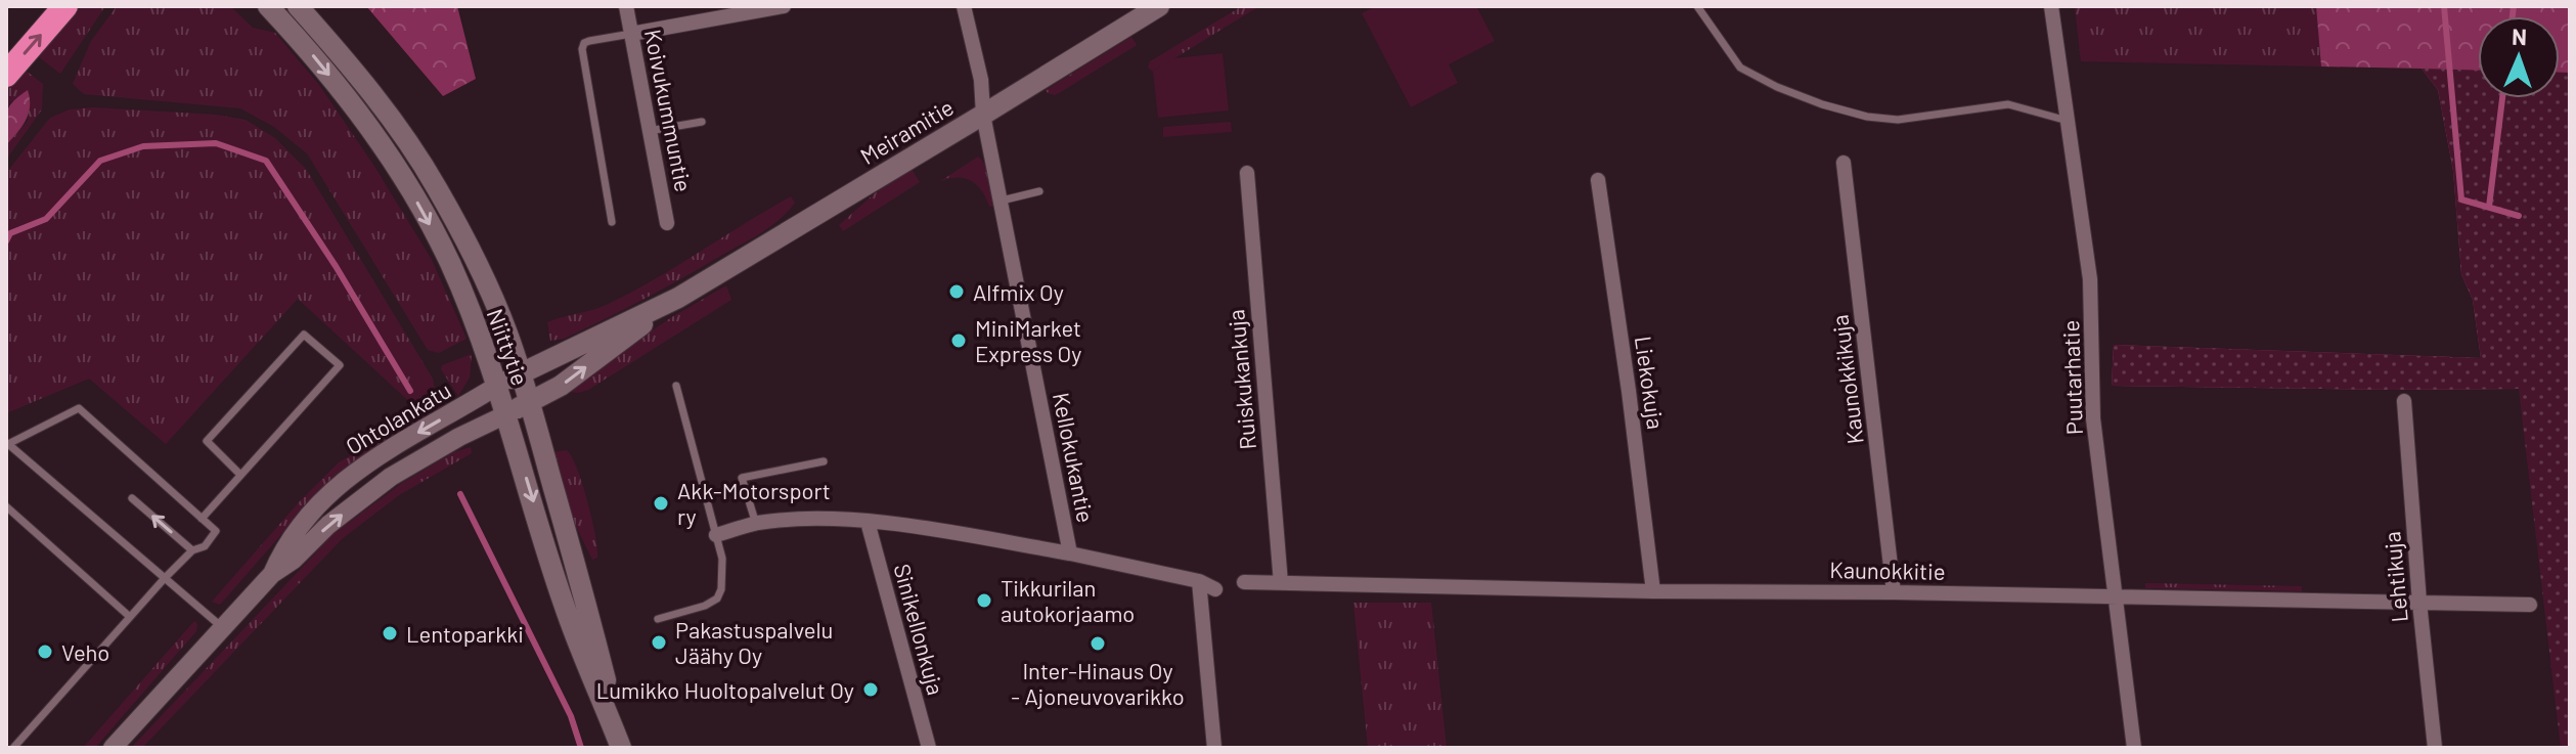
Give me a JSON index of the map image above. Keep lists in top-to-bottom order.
{
  "streets": {
    "main road": ["Meiramitie", "Niittytie"],
    "street": [
      "Koivukummuntie",
      "Puutarhatie",
      "Ruiskukankuja",
      "Kaunokkikuja",
      "Liekokuja",
      "Ohtolankatu",
      "Kellokukantie",
      "Kaunokkitie",
      "Lehtikuja",
      "Sinikellonkuja"
    ]
  },
  "crossings": [
    ["Meiramitie", "Niittytie"],
    ["Meiramitie", "Ohtolankatu"],
    ["Meiramitie", "Kellokukantie"],
    ["Niittytie", "Ohtolankatu"],
    ["Puutarhatie", "Kaunokkitie"],
    ["Ruiskukankuja", "Kaunokkitie"],
    ["Kaunokkikuja", "Kaunokkitie"],
    ["Liekokuja", "Kaunokkitie"],
    ["Kellokukantie", "Sinikellonkuja"],
    ["Kaunokkitie", "Lehtikuja"]
  ],
  "places": [
    "Alfmix Oy",
    "MiniMarket Express Oy",
    "Akk-Motorsport ry",
    "Tikkurilan autokorjaamo",
    "Lentoparkki",
    "Pakastuspalvelu Jäähy Oy",
    "Inter-Hinaus Oy - Ajoneuvovarikko",
    "Veho",
    "Lumikko Huoltopalvelut Oy"
  ],
  "north": "top"
}
